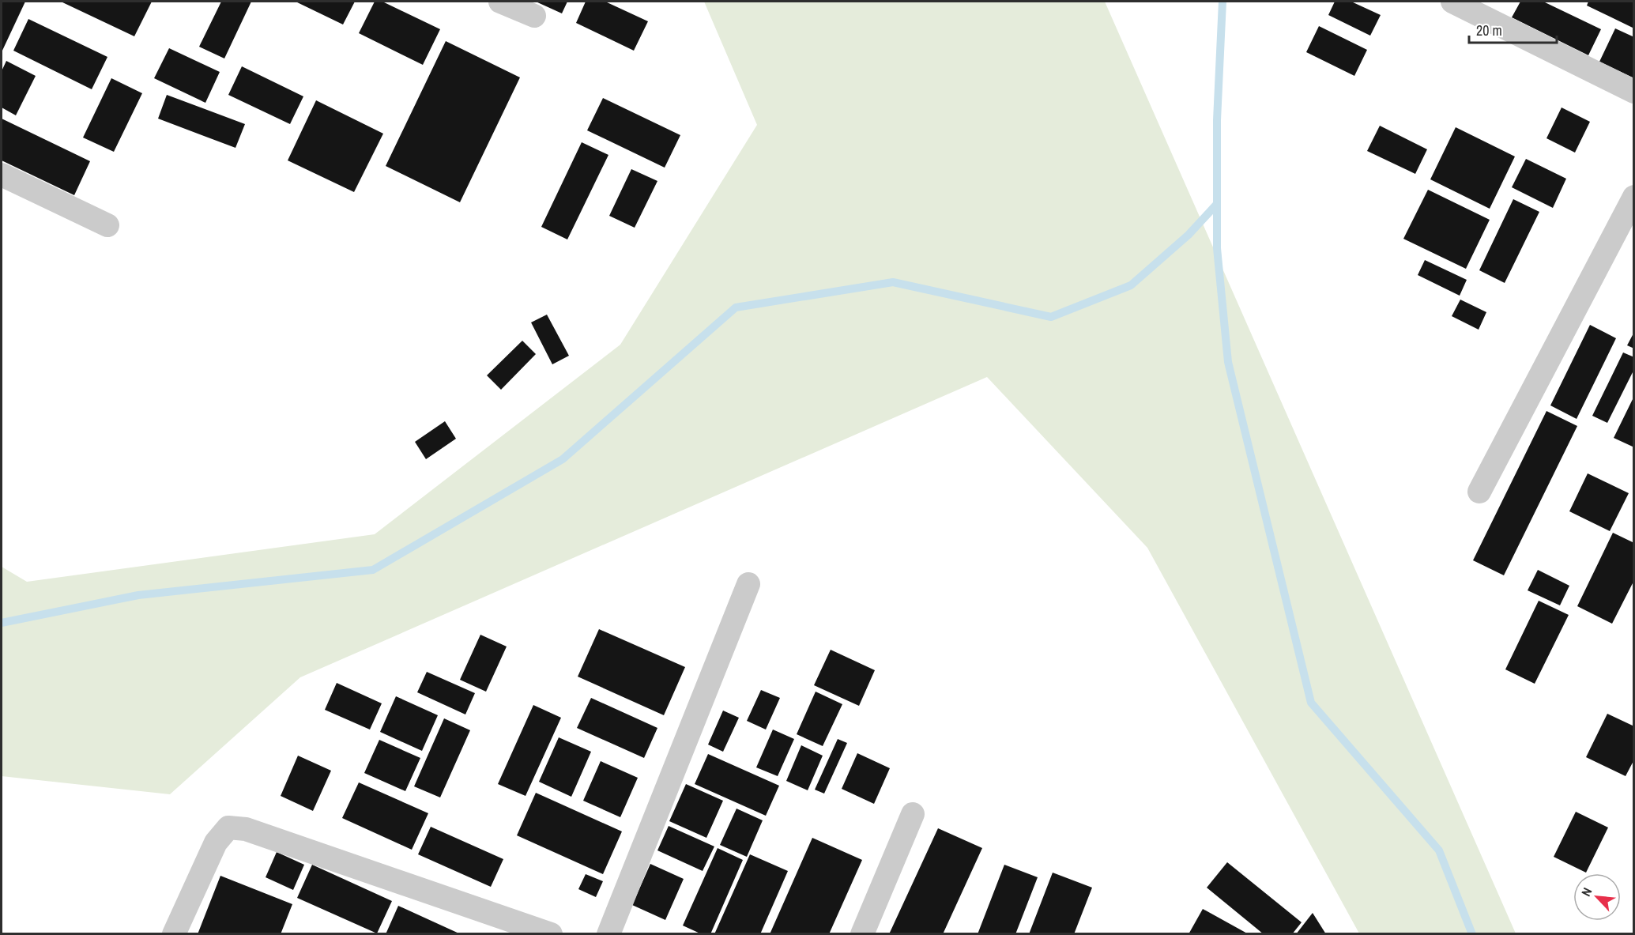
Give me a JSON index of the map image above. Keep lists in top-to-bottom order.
{
  "scale_bar": "20 m",
  "north": "top left"
}
